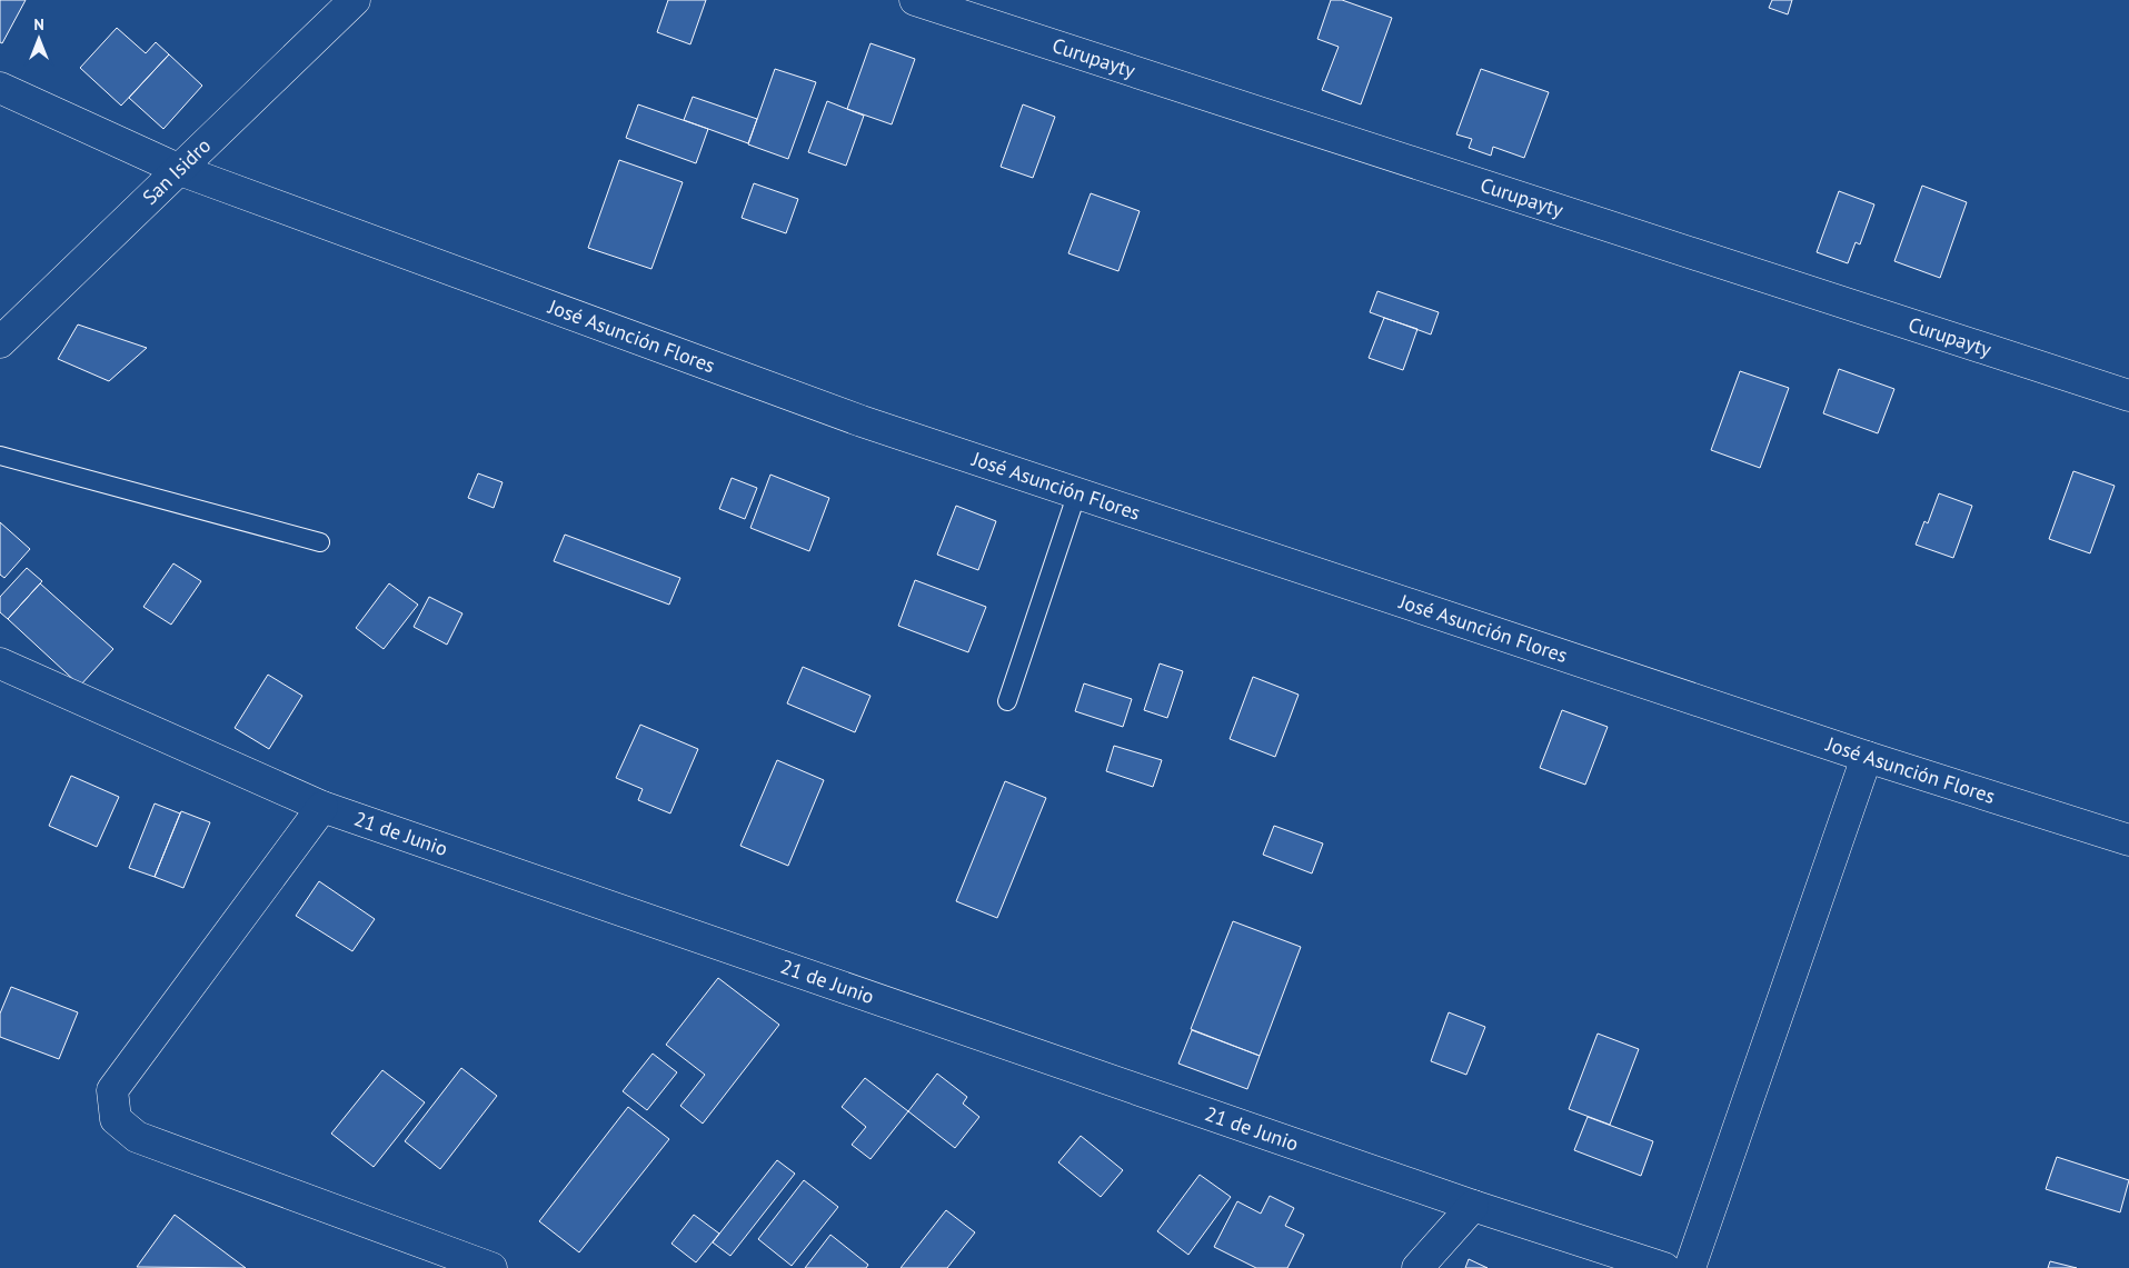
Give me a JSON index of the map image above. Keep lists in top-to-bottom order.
{
  "streets": {
    "street": [
      "Curupayty",
      "San Isidro",
      "José Asunción Flores",
      "21 de Junio"
    ]
  },
  "crossings": [
    ["San Isidro", "José Asunción Flores"]
  ],
  "north": "top"
}
